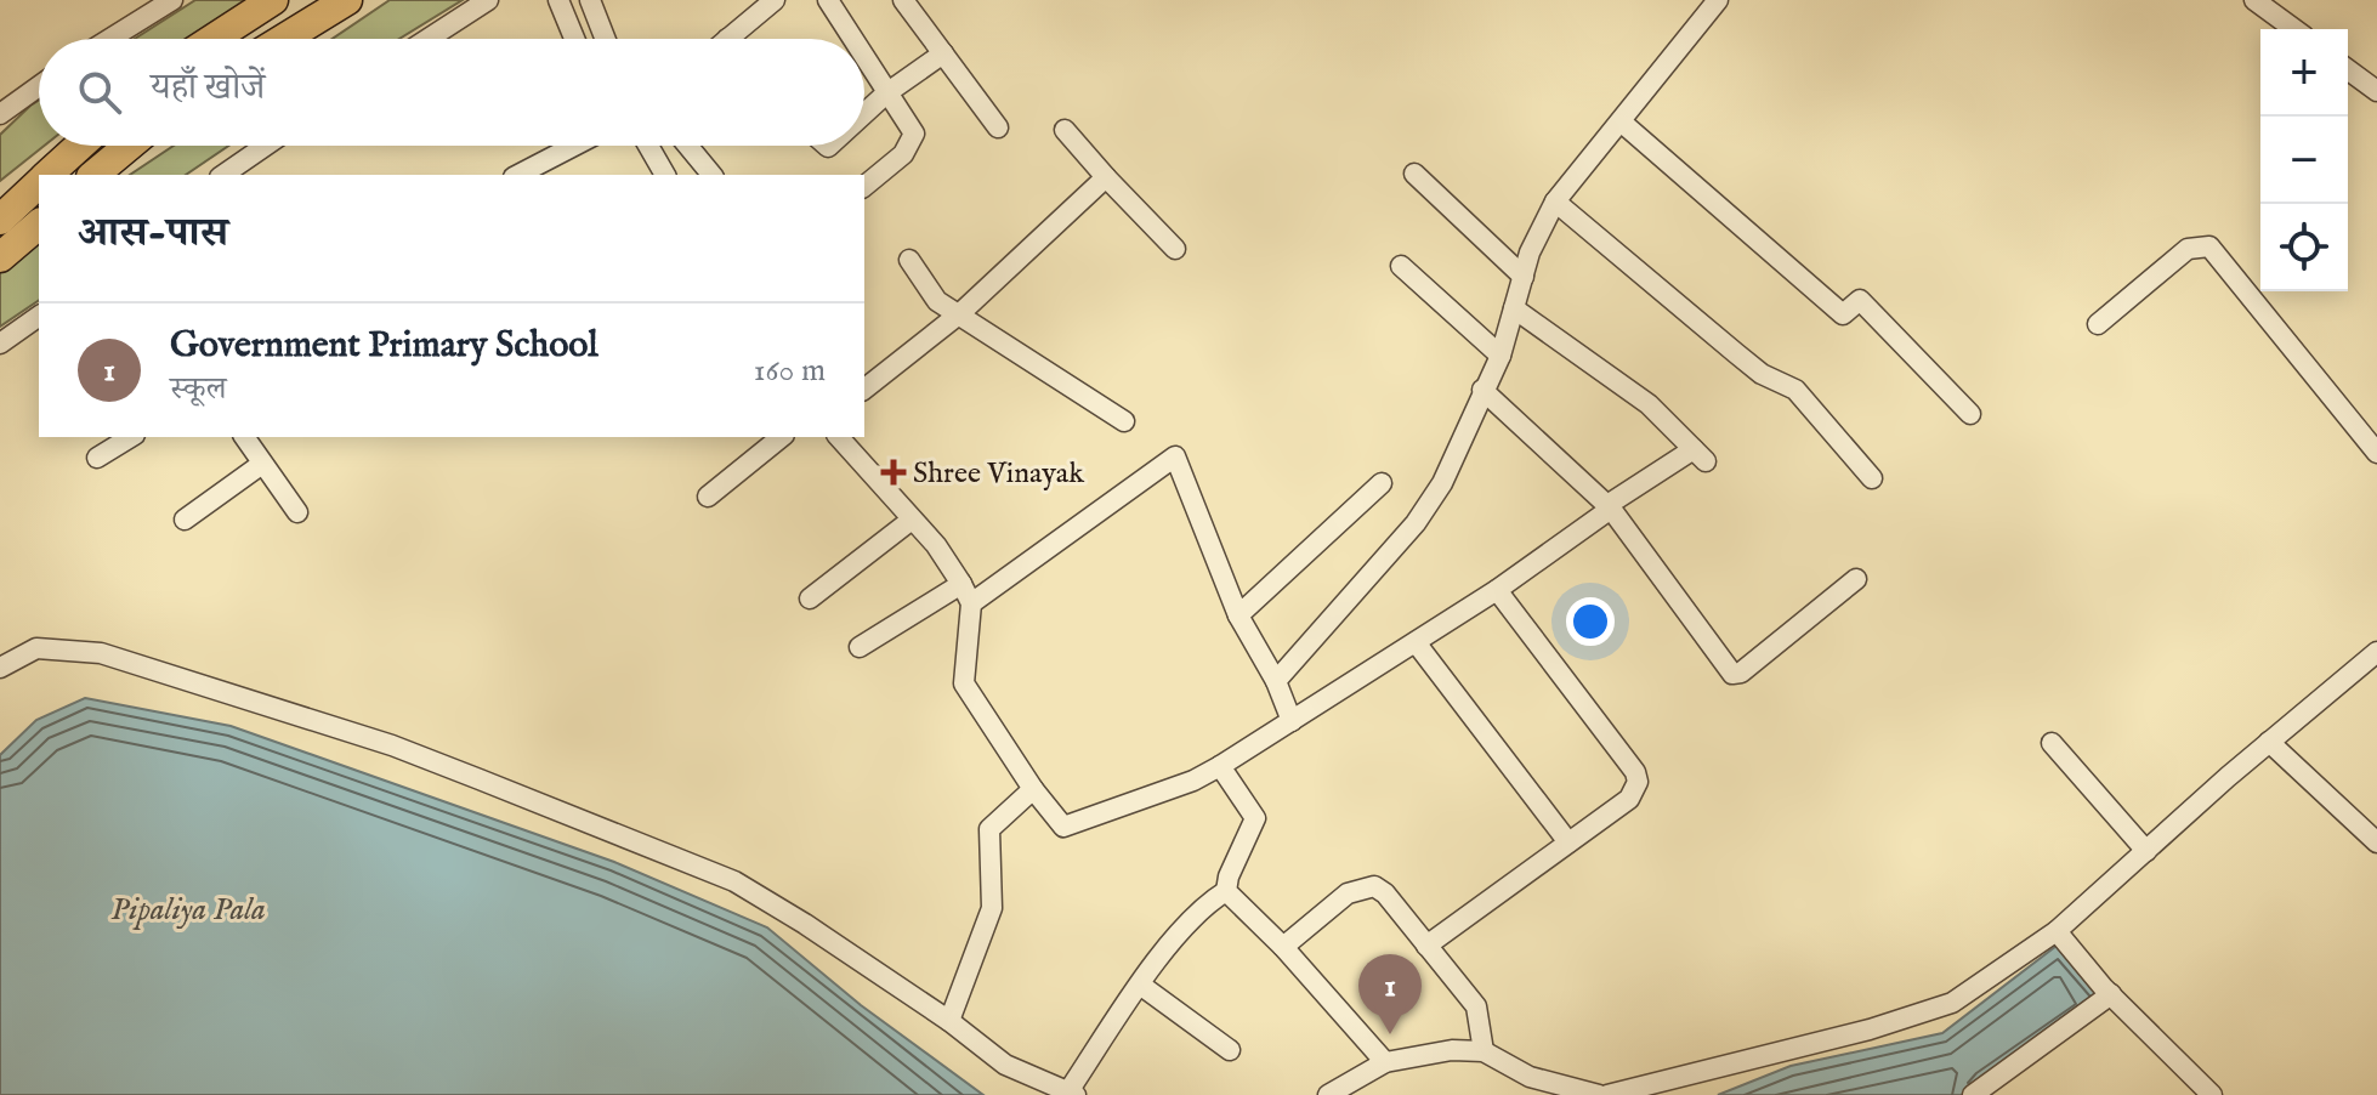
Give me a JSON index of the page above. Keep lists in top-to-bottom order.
{
  "water": ["Pipaliya Pala"],
  "places": {
    "health": ["Shree Vinayak"]
  },
  "page": {
    "map_buttons": ["+", "−"],
    "search": "यहाँ खोजें",
    "heading": "आस-पास",
    "list": [
      {
        "mark": "1",
        "name": "Government Primary School",
        "note": "स्कूल",
        "value": "160 m"
      }
    ],
    "pins": "1"
  }
}
